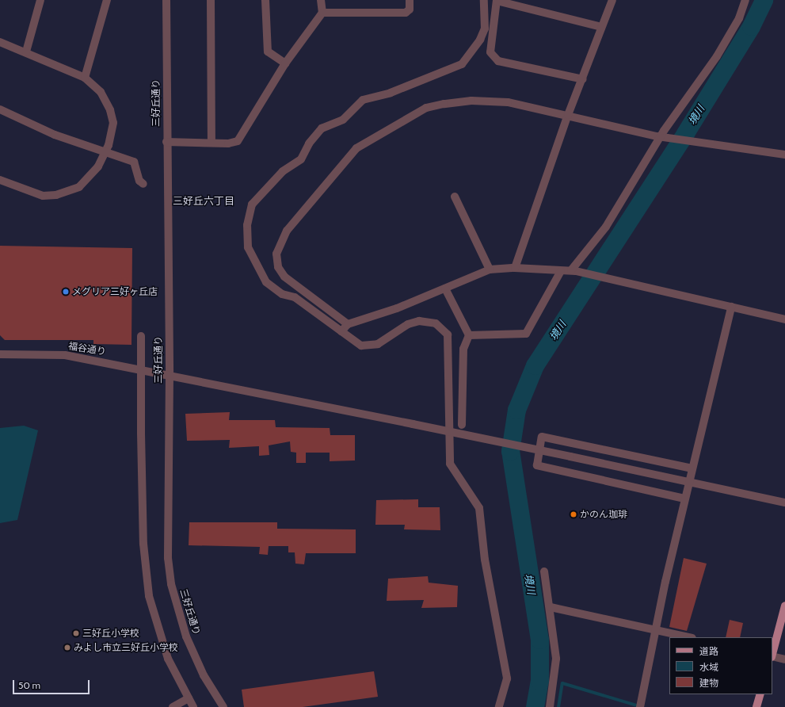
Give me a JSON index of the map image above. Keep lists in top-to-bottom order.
{
  "streets": {
    "street": ["三好丘通り", "福谷通り"]
  },
  "crossings": [
    ["三好丘通り", "福谷通り"]
  ],
  "districts": ["三好丘六丁目"],
  "water": ["境川"],
  "places": [
    "メグリア三好ヶ丘店",
    "かのん珈琲",
    "三好丘小学校",
    "みよし市立三好丘小学校"
  ],
  "legend": ["道路", "水域", "建物"],
  "scale_bar": "50 m"
}
